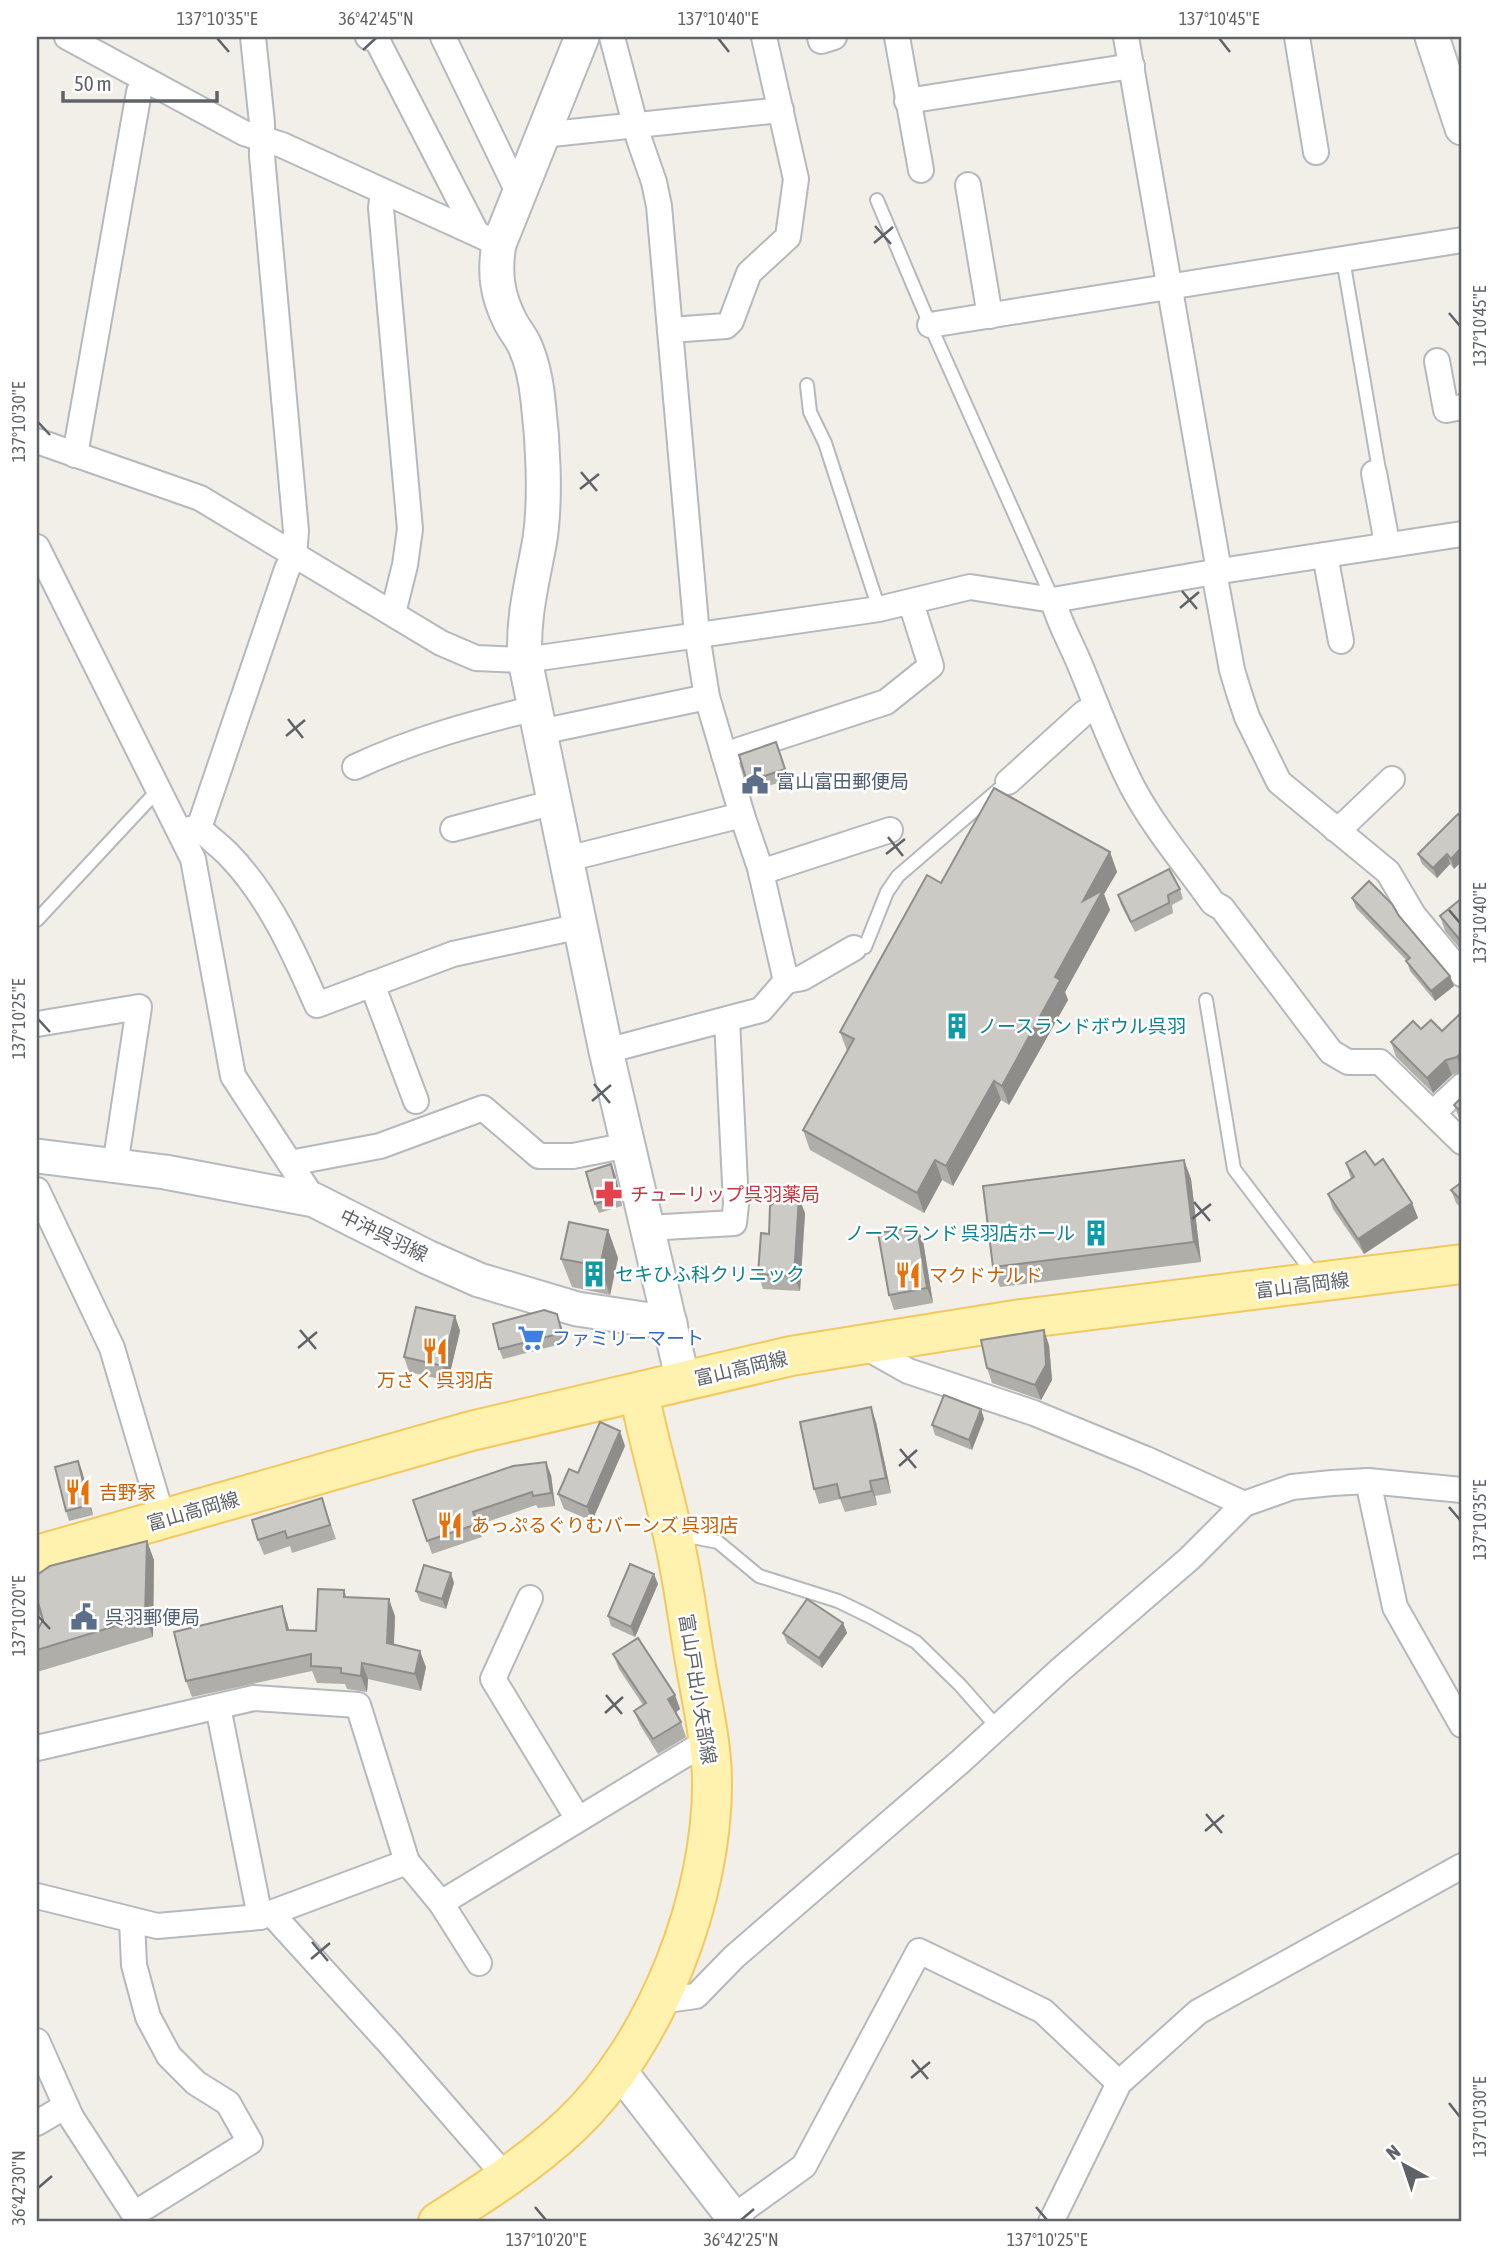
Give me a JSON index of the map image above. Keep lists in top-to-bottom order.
{
  "streets": {
    "main road": ["富山高岡線", "富山戸出小矢部線"],
    "street": ["中沖呉羽線"]
  },
  "crossings": [
    ["富山高岡線", "富山戸出小矢部線"]
  ],
  "places": {
    "public building": ["富山富田郵便局", "呉羽郵便局"],
    "building": ["ノースランドボウル呉羽", "ノースランド 呉羽店ホール", "セキひふ科クリニック"],
    "pharmacy": ["チューリップ呉羽薬局"],
    "restaurant": [
      "マクドナルド",
      "万さく 呉羽店",
      "吉野家",
      "あっぷるぐりむバーンズ 呉羽店"
    ],
    "supermarket": ["ファミリーマート"]
  },
  "scale_bar": "50 m",
  "north": "top left",
  "coordinates": [
    "137°10'35\"E",
    "36°42'45\"N",
    "137°10'40\"E",
    "137°10'45\"E",
    "137°10'30\"E",
    "137°10'25\"E",
    "137°10'20\"E",
    "36°42'30\"N",
    "36°42'25\"N"
  ]
}
